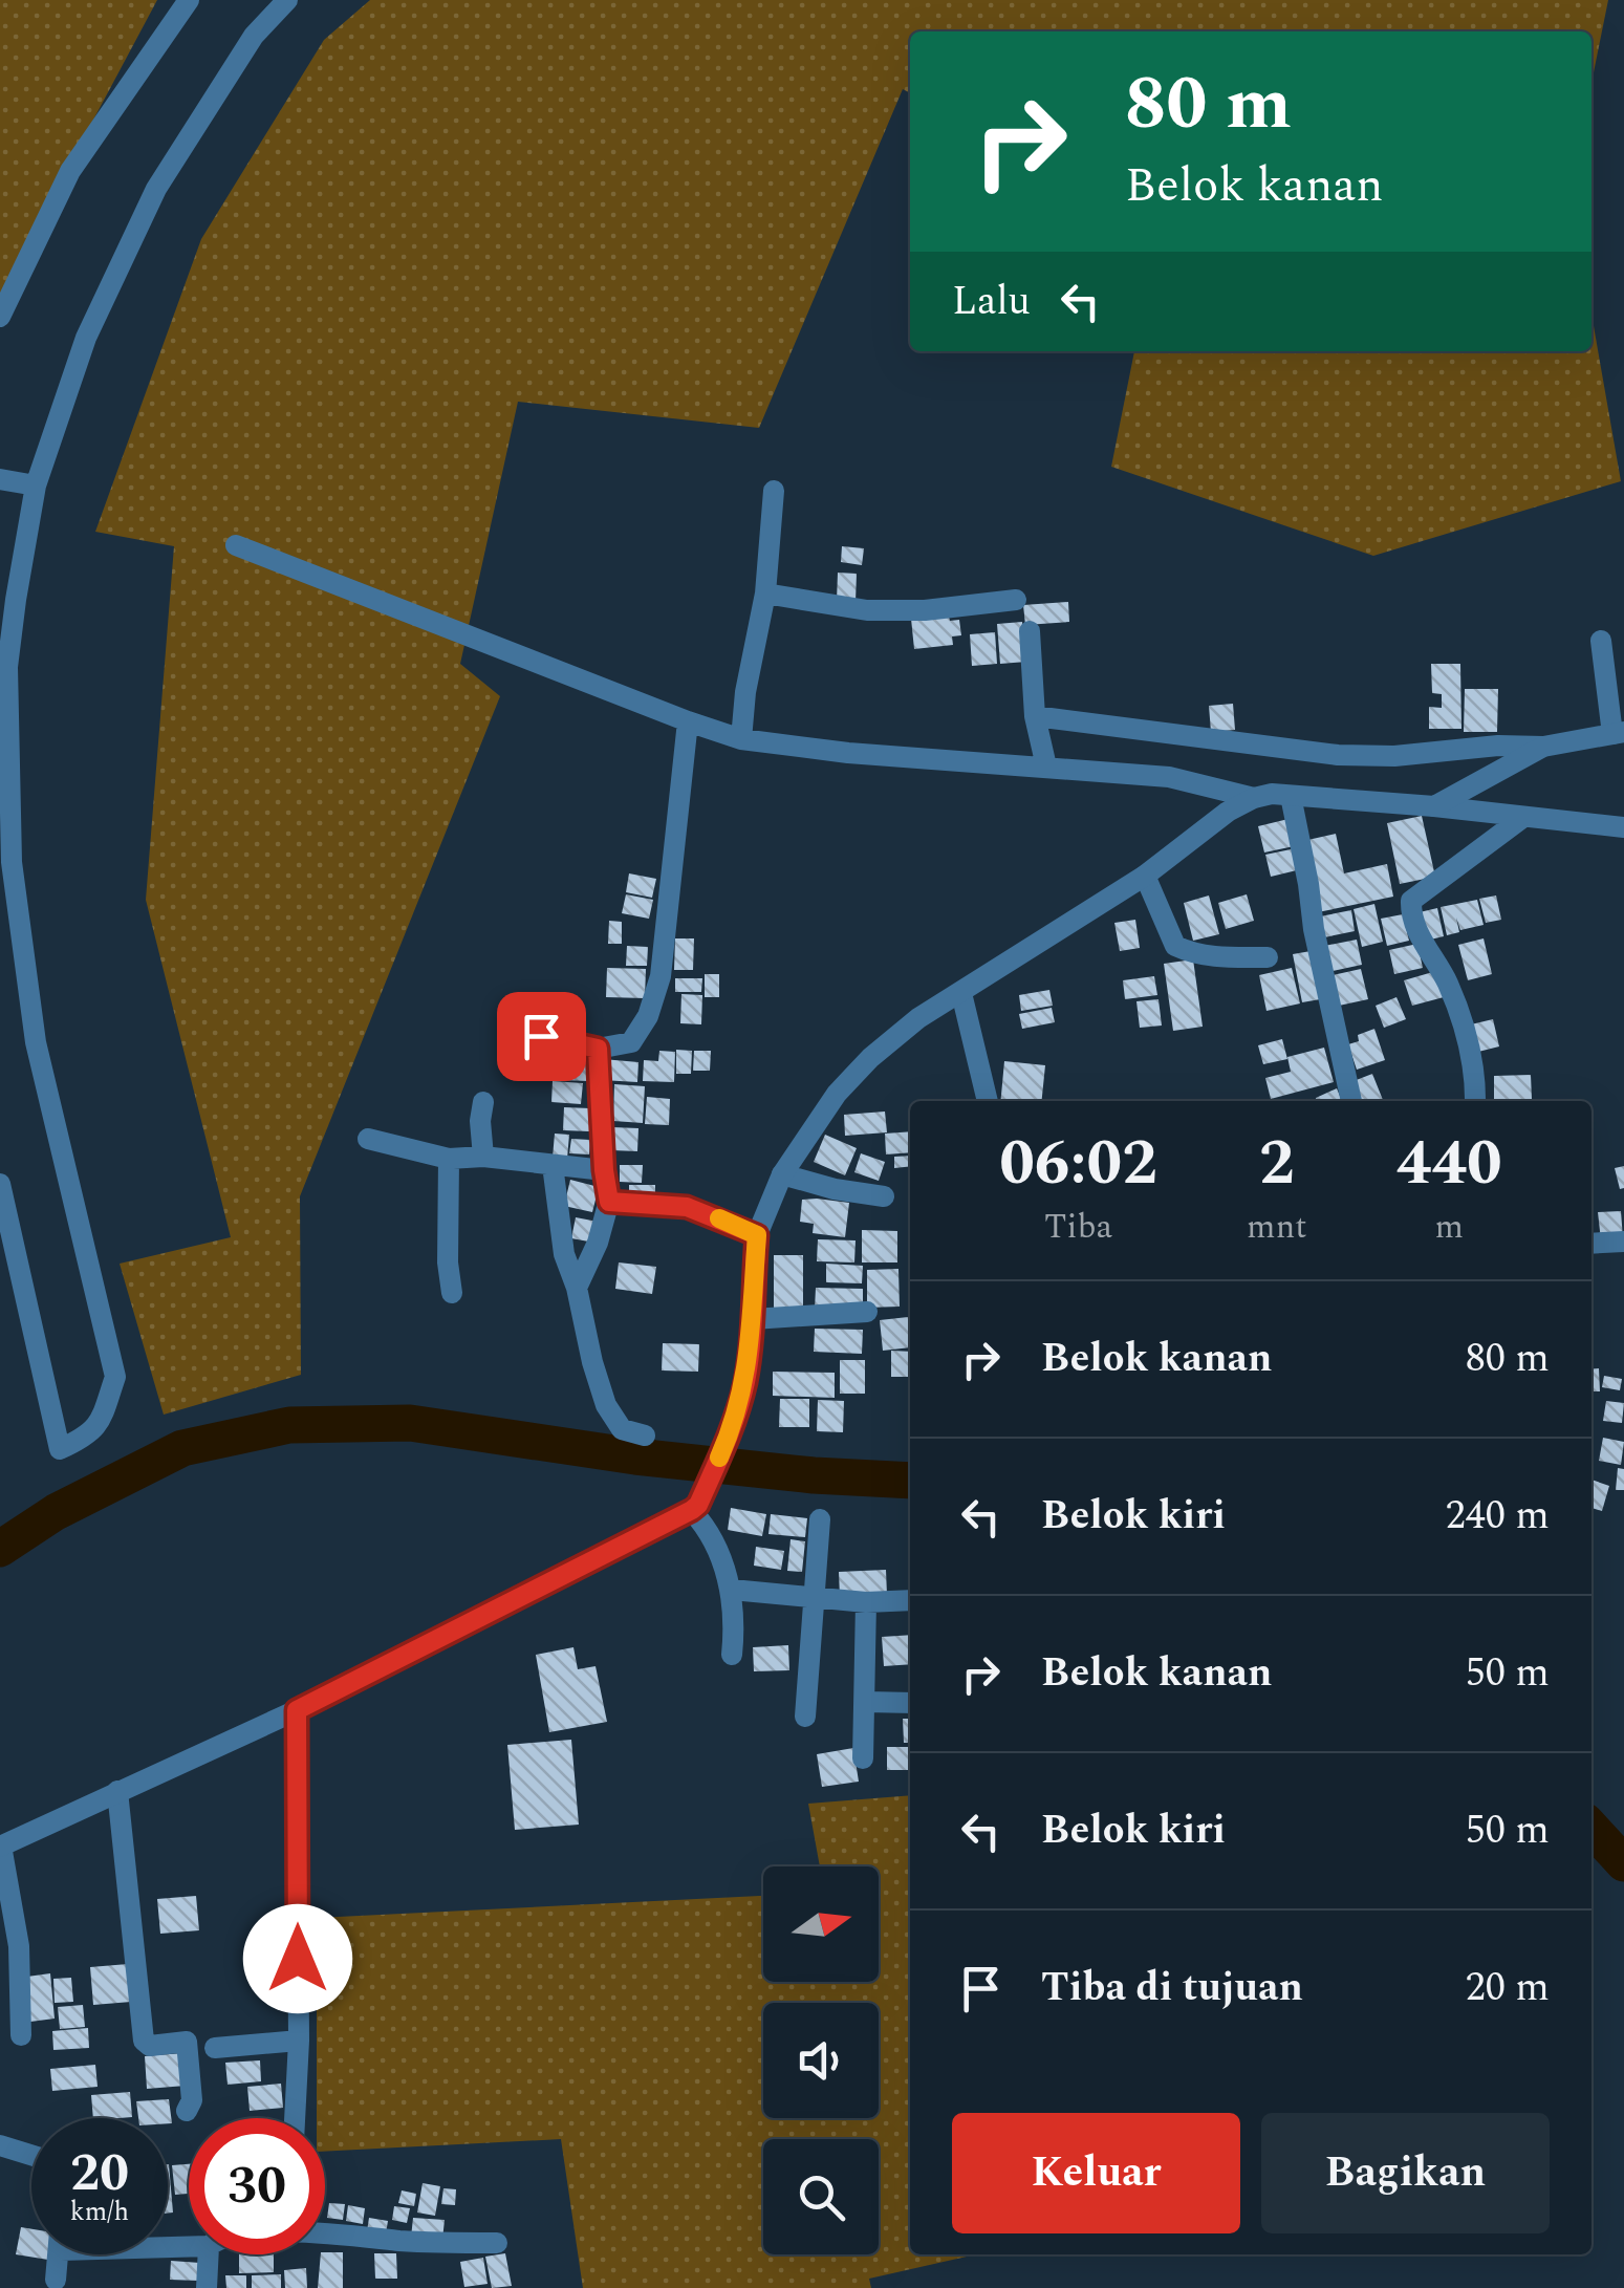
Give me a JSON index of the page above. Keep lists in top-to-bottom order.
{
  "north": "right",
  "page": {
    "turn": ["80 m", "Belok kanan"],
    "then": "Lalu",
    "eta": [
      "06:02",
      "Tiba",
      "2",
      "mnt",
      "440",
      "m"
    ],
    "list": [
      {
        "name": "Belok kanan",
        "value": "80 m"
      },
      {
        "name": "Belok kiri",
        "value": "240 m"
      },
      {
        "name": "Belok kanan",
        "value": "50 m"
      },
      {
        "name": "Belok kiri",
        "value": "50 m"
      },
      {
        "name": "Tiba di tujuan",
        "value": "20 m"
      }
    ],
    "buttons": ["Keluar", "Bagikan"],
    "speed": "20 km/h",
    "limit": "30"
  }
}
